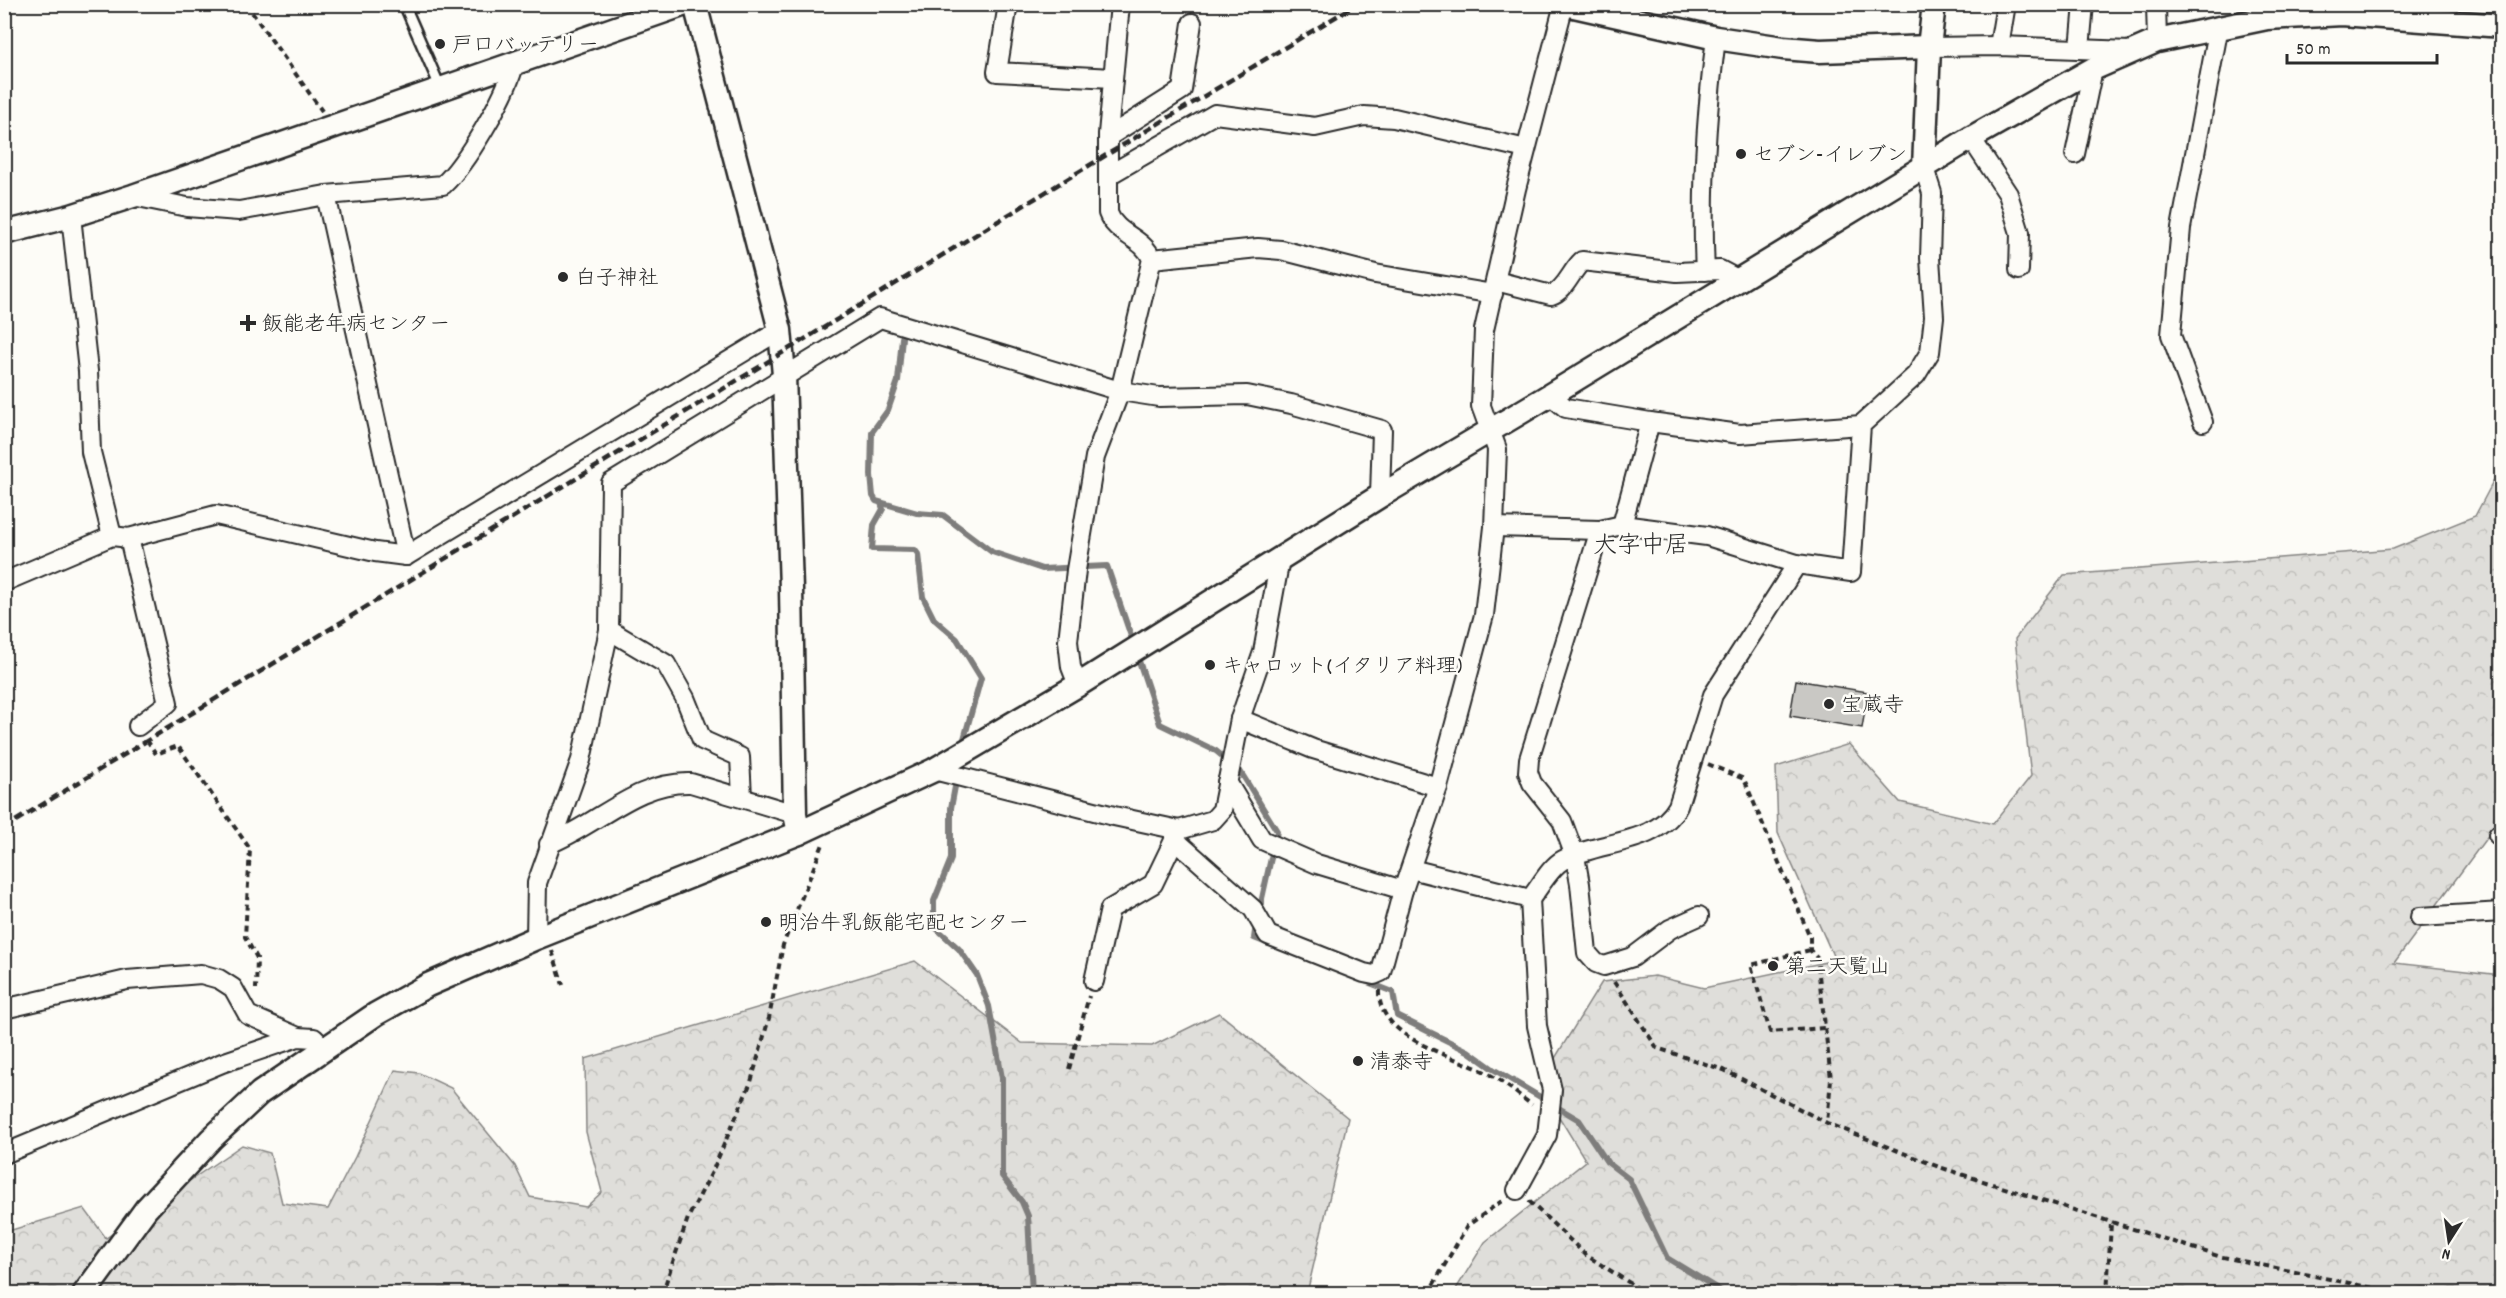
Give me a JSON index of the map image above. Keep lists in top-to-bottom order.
{
  "districts": ["大字中居"],
  "places": {
    "other": [
      "戸口バッテリー",
      "セブン-イレブン",
      "白子神社",
      "キャロット(イタリア料理)",
      "宝蔵寺",
      "明治牛乳飯能宅配センター",
      "第二天覧山",
      "清泰寺"
    ],
    "health": ["飯能老年病センター"]
  },
  "scale_bar": "50 m",
  "north": "bottom"
}
